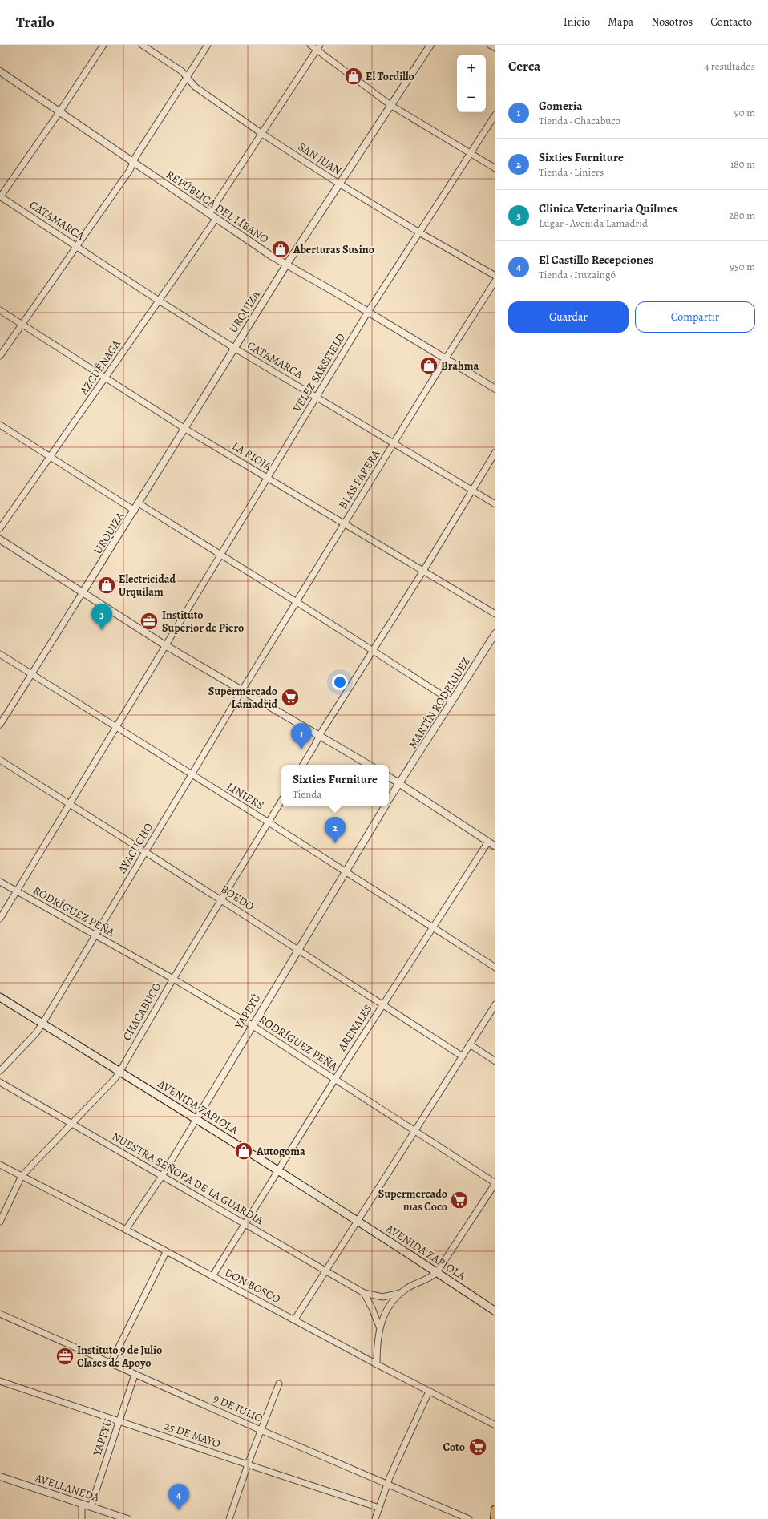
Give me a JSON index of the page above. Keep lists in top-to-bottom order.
{
  "streets": {
    "main road": ["AVENIDA ZAPIOLA"],
    "street": [
      "SAN JUAN",
      "REPÚBLICA DEL LÍBANO",
      "CATAMARCA",
      "URQUIZA",
      "AZCUÉNAGA",
      "VÉLEZ SARSFIELD",
      "LA RIOJA",
      "BLAS PARERA",
      "MARTÍN RODRÍGUEZ",
      "LINIERS",
      "AYACUCHO",
      "BOEDO",
      "RODRÍGUEZ PEÑA",
      "CHACABUCO",
      "YAPEYÚ",
      "ARENALES",
      "NUESTRA SEÑORA DE LA GUARDIA",
      "DON BOSCO",
      "9 DE JULIO",
      "25 DE MAYO",
      "AVELLANEDA"
    ]
  },
  "crossings": [
    ["SAN JUAN", "URQUIZA"],
    ["SAN JUAN", "VÉLEZ SARSFIELD"],
    ["REPÚBLICA DEL LÍBANO", "URQUIZA"],
    ["REPÚBLICA DEL LÍBANO", "AZCUÉNAGA"],
    ["REPÚBLICA DEL LÍBANO", "VÉLEZ SARSFIELD"],
    ["REPÚBLICA DEL LÍBANO", "BLAS PARERA"],
    ["CATAMARCA", "URQUIZA"],
    ["CATAMARCA", "AZCUÉNAGA"],
    ["CATAMARCA", "VÉLEZ SARSFIELD"],
    ["CATAMARCA", "BLAS PARERA"],
    ["URQUIZA", "LA RIOJA"],
    ["AZCUÉNAGA", "LA RIOJA"],
    ["VÉLEZ SARSFIELD", "LA RIOJA"],
    ["VÉLEZ SARSFIELD", "LINIERS"],
    ["VÉLEZ SARSFIELD", "BOEDO"],
    ["VÉLEZ SARSFIELD", "RODRÍGUEZ PEÑA"],
    ["LA RIOJA", "BLAS PARERA"],
    ["BLAS PARERA", "AYACUCHO"],
    ["MARTÍN RODRÍGUEZ", "YAPEYÚ"],
    ["LINIERS", "AYACUCHO"],
    ["LINIERS", "CHACABUCO"],
    ["LINIERS", "YAPEYÚ"],
    ["LINIERS", "ARENALES"],
    ["AYACUCHO", "BOEDO"],
    ["AYACUCHO", "RODRÍGUEZ PEÑA"],
    ["AYACUCHO", "AVENIDA ZAPIOLA"],
    ["BOEDO", "CHACABUCO"],
    ["BOEDO", "YAPEYÚ"],
    ["BOEDO", "ARENALES"],
    ["RODRÍGUEZ PEÑA", "CHACABUCO"],
    ["RODRÍGUEZ PEÑA", "YAPEYÚ"],
    ["RODRÍGUEZ PEÑA", "ARENALES"],
    ["CHACABUCO", "AVENIDA ZAPIOLA"],
    ["CHACABUCO", "NUESTRA SEÑORA DE LA GUARDIA"],
    ["CHACABUCO", "DON BOSCO"],
    ["YAPEYÚ", "AVENIDA ZAPIOLA"],
    ["YAPEYÚ", "NUESTRA SEÑORA DE LA GUARDIA"],
    ["YAPEYÚ", "DON BOSCO"],
    ["YAPEYÚ", "9 DE JULIO"],
    ["YAPEYÚ", "25 DE MAYO"],
    ["YAPEYÚ", "AVELLANEDA"],
    ["ARENALES", "AVENIDA ZAPIOLA"],
    ["ARENALES", "NUESTRA SEÑORA DE LA GUARDIA"],
    ["ARENALES", "DON BOSCO"]
  ],
  "places": {
    "shop": [
      "El Tordillo",
      "Aberturas Susino",
      "Brahma",
      "Electricidad Urquilam",
      "Autogoma"
    ],
    "office": ["Instituto Superior de Piero", "Instituto 9 de Julio Clases de Apoyo"],
    "supermarket": ["Supermercado Lamadrid", "Supermercado mas Coco", "Coto"]
  },
  "page": {
    "header": "Trailo",
    "nav": [
      "Inicio",
      "Mapa",
      "Nosotros",
      "Contacto"
    ],
    "heading": ["Cerca", "4 resultados"],
    "map_buttons": ["+", "−"],
    "list": [
      {
        "mark": "1",
        "name": "Gomeria",
        "note": "Tienda · Chacabuco",
        "value": "90 m"
      },
      {
        "mark": "2",
        "name": "Sixties Furniture",
        "note": "Tienda · Liniers",
        "value": "180 m"
      },
      {
        "mark": "3",
        "name": "Clinica Veterinaria Quilmes",
        "note": "Lugar · Avenida Lamadrid",
        "value": "280 m"
      },
      {
        "mark": "4",
        "name": "El Castillo Recepciones",
        "note": "Tienda · Ituzaingó",
        "value": "950 m"
      }
    ],
    "buttons": ["Guardar", "Compartir"],
    "pins": [
      "3",
      "1",
      "2",
      "4"
    ],
    "popup": ["Sixties Furniture", "Tienda"]
  }
}
